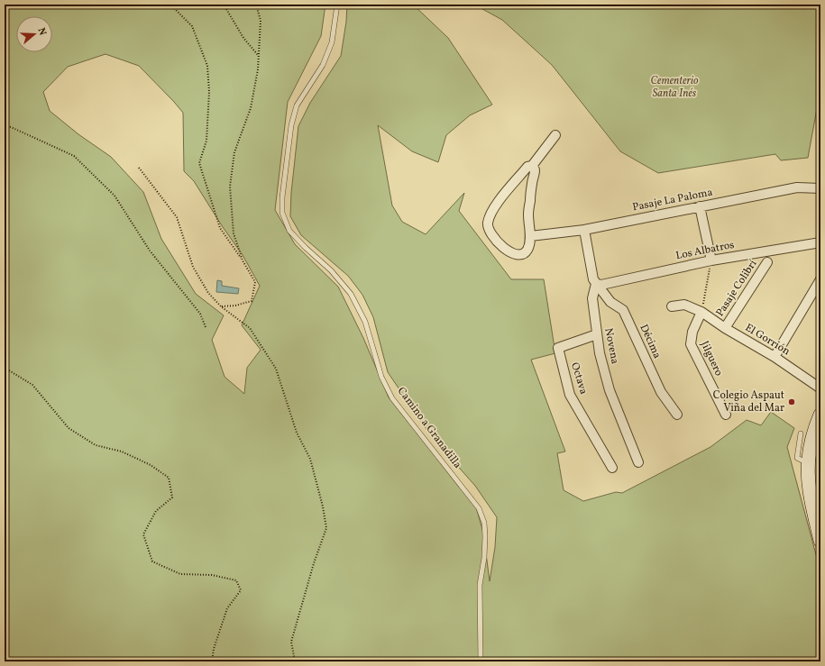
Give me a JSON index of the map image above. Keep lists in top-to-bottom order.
{
  "streets": {
    "street": [
      "Pasaje La Paloma",
      "Los Albatros",
      "Pasaje Colibrí",
      "El Gorrión",
      "Décima",
      "Novena",
      "Jilguero",
      "Octava"
    ],
    "lane": ["Camino a Granadilla"]
  },
  "crossings": [
    ["Pasaje La Paloma", "Novena"],
    ["Los Albatros", "Décima"],
    ["Los Albatros", "Novena"],
    ["Pasaje Colibrí", "El Gorrión"],
    ["El Gorrión", "Jilguero"],
    ["Décima", "Novena"],
    ["Novena", "Octava"]
  ],
  "parks": ["Cementerio Santa Inés"],
  "places": ["Colegio Aspaut Viña del Mar"],
  "north": "right"
}
